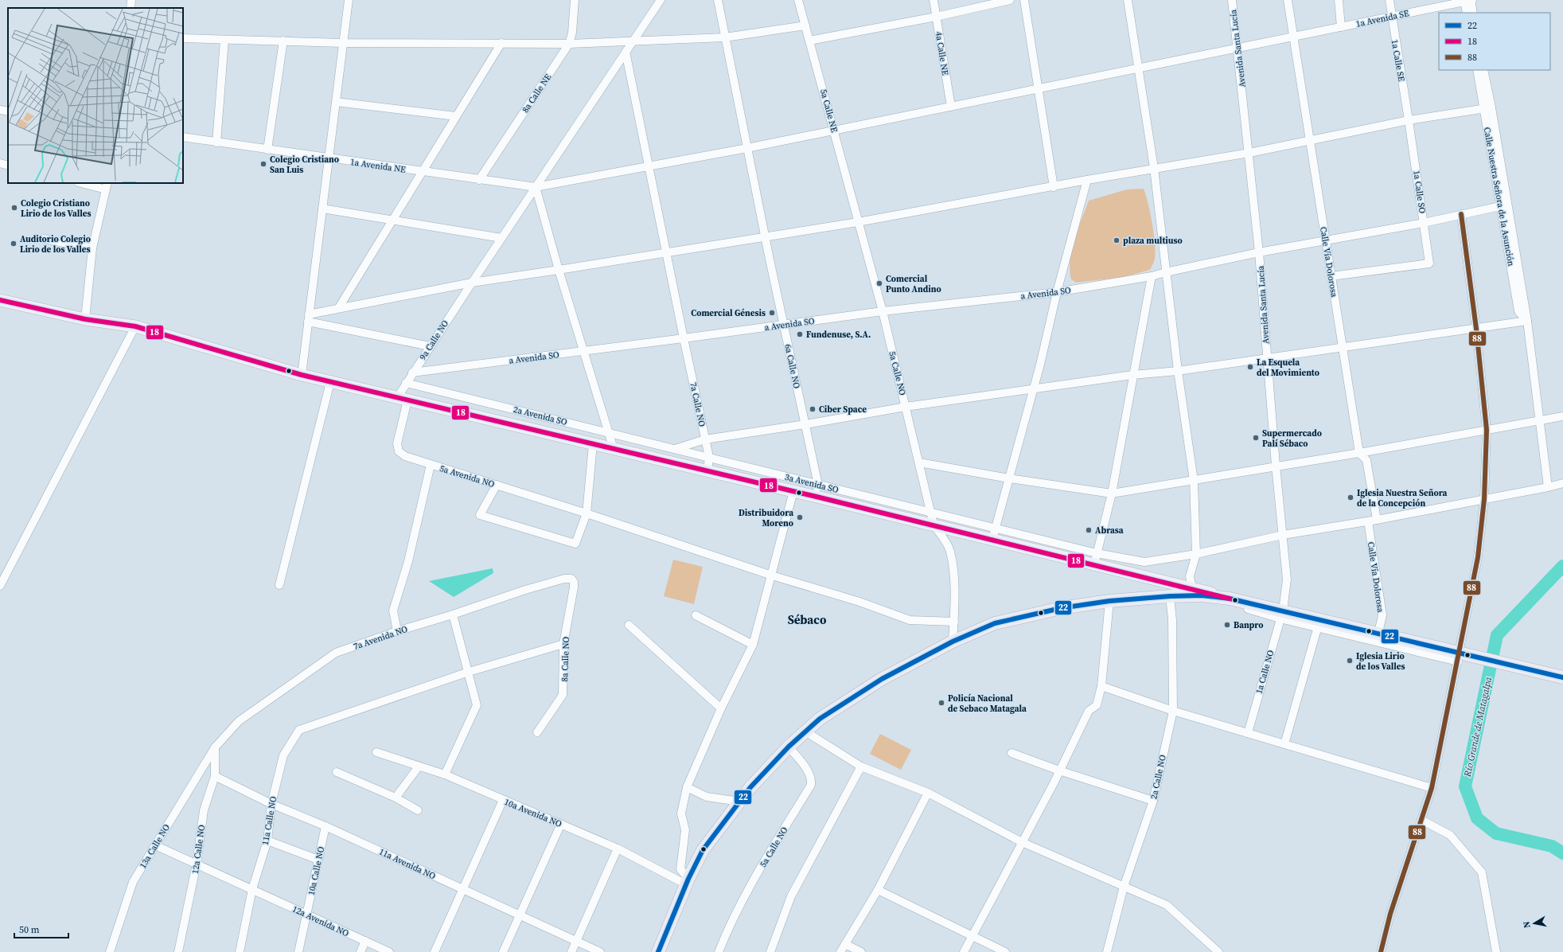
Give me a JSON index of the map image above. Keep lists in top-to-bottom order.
{
  "streets": {
    "street": [
      "1a Avenida SE",
      "Avenida Santa Lucía",
      "4a Calle NE",
      "1a Calle SE",
      "8a Calle NE",
      "5a Calle NE",
      "1a Avenida NE",
      "1a Calle SO",
      "Calle Nuestra Señora de la Asunción",
      "Calle Vía Dolorosa",
      "a Avenida SO",
      "9a Calle NO",
      "6a Calle NO",
      "5a Calle NO",
      "7a Calle NO",
      "2a Avenida SO",
      "5a Avenida NO",
      "3a Avenida SO",
      "7a Avenida NO",
      "8a Calle NO",
      "1a Calle NO",
      "2a Calle NO",
      "10a Avenida NO",
      "11a Calle NO",
      "13a Calle NO",
      "12a Calle NO",
      "11a Avenida NO",
      "10a Calle NO",
      "12a Avenida NO"
    ]
  },
  "crossings": [
    ["1a Avenida SE", "1a Calle SE"],
    ["1a Avenida SE", "Calle Vía Dolorosa"],
    ["Avenida Santa Lucía", "1a Avenida NE"],
    ["Avenida Santa Lucía", "a Avenida SO"],
    ["Avenida Santa Lucía", "3a Avenida SO"],
    ["Avenida Santa Lucía", "1a Calle NO"],
    ["4a Calle NE", "1a Avenida NE"],
    ["1a Calle SE", "1a Calle SO"],
    ["8a Calle NE", "1a Avenida NE"],
    ["5a Calle NE", "1a Avenida NE"],
    ["5a Calle NE", "5a Calle NO"],
    ["1a Avenida NE", "9a Calle NO"],
    ["1a Avenida NE", "6a Calle NO"],
    ["1a Avenida NE", "7a Calle NO"],
    ["1a Calle SO", "Calle Vía Dolorosa"],
    ["1a Calle SO", "a Avenida SO"],
    ["Calle Nuestra Señora de la Asunción", "a Avenida SO"],
    ["Calle Nuestra Señora de la Asunción", "3a Avenida SO"],
    ["Calle Vía Dolorosa", "a Avenida SO"],
    ["Calle Vía Dolorosa", "3a Avenida SO"],
    ["a Avenida SO", "9a Calle NO"],
    ["a Avenida SO", "6a Calle NO"],
    ["a Avenida SO", "5a Calle NO"],
    ["a Avenida SO", "7a Calle NO"],
    ["9a Calle NO", "7a Calle NO"],
    ["9a Calle NO", "2a Avenida SO"],
    ["9a Calle NO", "5a Avenida NO"],
    ["6a Calle NO", "3a Avenida SO"],
    ["5a Calle NO", "5a Avenida NO"],
    ["5a Calle NO", "3a Avenida SO"],
    ["7a Calle NO", "3a Avenida SO"],
    ["2a Avenida SO", "3a Avenida SO"],
    ["7a Avenida NO", "8a Calle NO"],
    ["7a Avenida NO", "13a Calle NO"],
    ["7a Avenida NO", "12a Calle NO"],
    ["11a Calle NO", "11a Avenida NO"],
    ["11a Calle NO", "12a Avenida NO"],
    ["13a Calle NO", "12a Calle NO"],
    ["13a Calle NO", "12a Avenida NO"],
    ["12a Calle NO", "11a Avenida NO"],
    ["12a Calle NO", "12a Avenida NO"],
    ["11a Avenida NO", "10a Calle NO"],
    ["10a Calle NO", "12a Avenida NO"]
  ],
  "districts": ["Sébaco"],
  "water": ["Río Grande de Matagalpa"],
  "places": [
    "Colegio Cristiano San Luis",
    "Colegio Cristiano Lirio de los Valles",
    "plaza multiuso",
    "Auditorio Colegio Lirio de los Valles",
    "Comercial Punto Andino",
    "Comercial Génesis",
    "Fundenuse, S.A.",
    "La Esquela del Movimiento",
    "Ciber Space",
    "Supermercado Palí Sébaco",
    "Iglesia Nuestra Señora de la Concepción",
    "Distribuidora Moreno",
    "Abrasa",
    "Banpro",
    "Iglesia Lirio de los Valles",
    "Policía Nacional de Sebaco Matagala"
  ],
  "lines": ["transit line 88", "transit line 18", "transit line 22"],
  "legend": ["22", "18", "88"],
  "scale_bar": "50 m",
  "north": "left"
}
